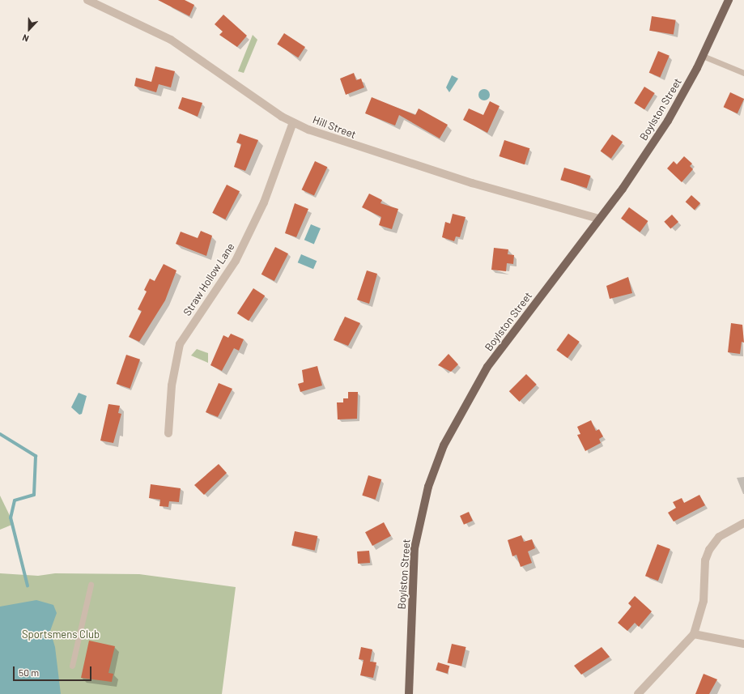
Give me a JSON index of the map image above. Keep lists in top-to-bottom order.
{
  "streets": {
    "main road": ["Boylston Street"],
    "street": ["Hill Street", "Straw Hollow Lane"]
  },
  "crossings": [
    ["Boylston Street", "Hill Street"],
    ["Hill Street", "Straw Hollow Lane"]
  ],
  "parks": ["Sportsmens Club"],
  "scale_bar": "50 m",
  "north": "bottom"
}
